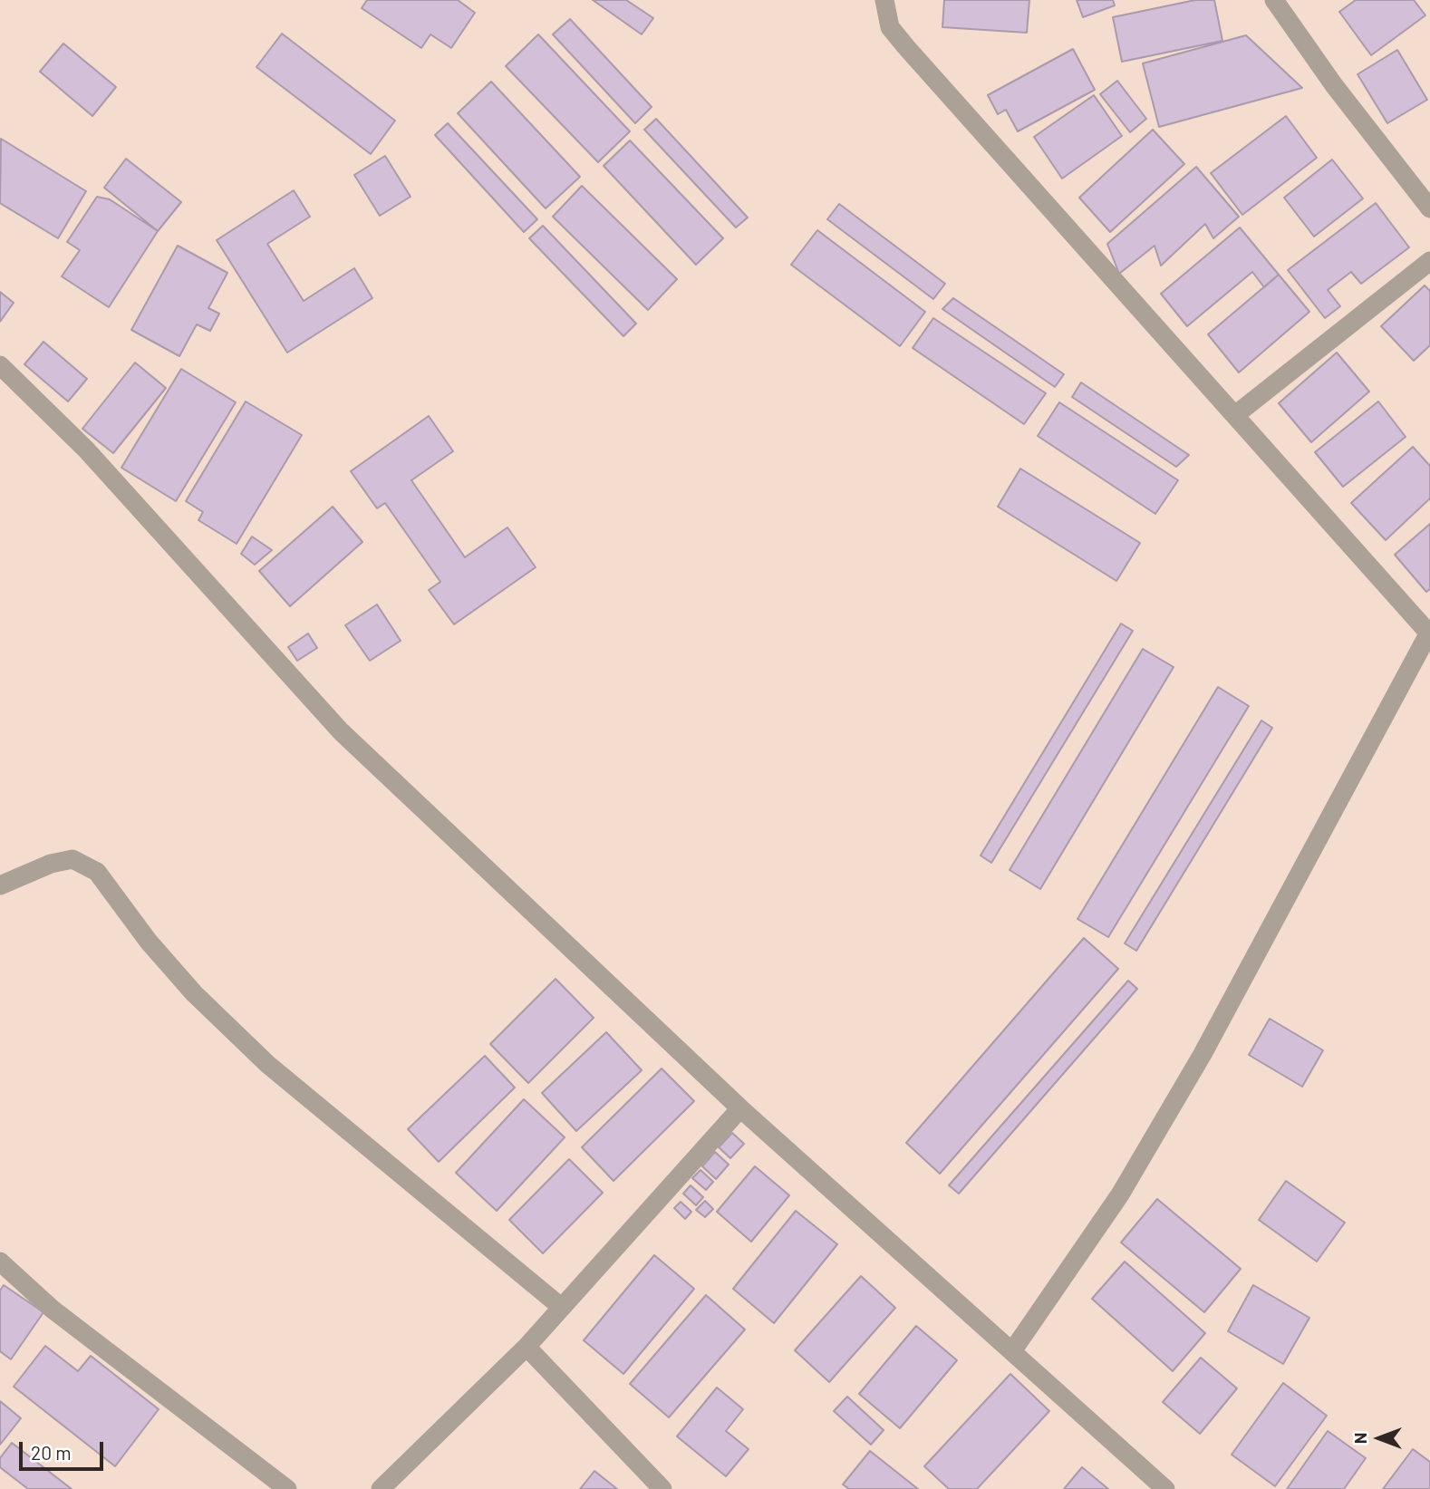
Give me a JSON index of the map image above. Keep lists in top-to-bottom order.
{
  "scale_bar": "20 m",
  "north": "left"
}
